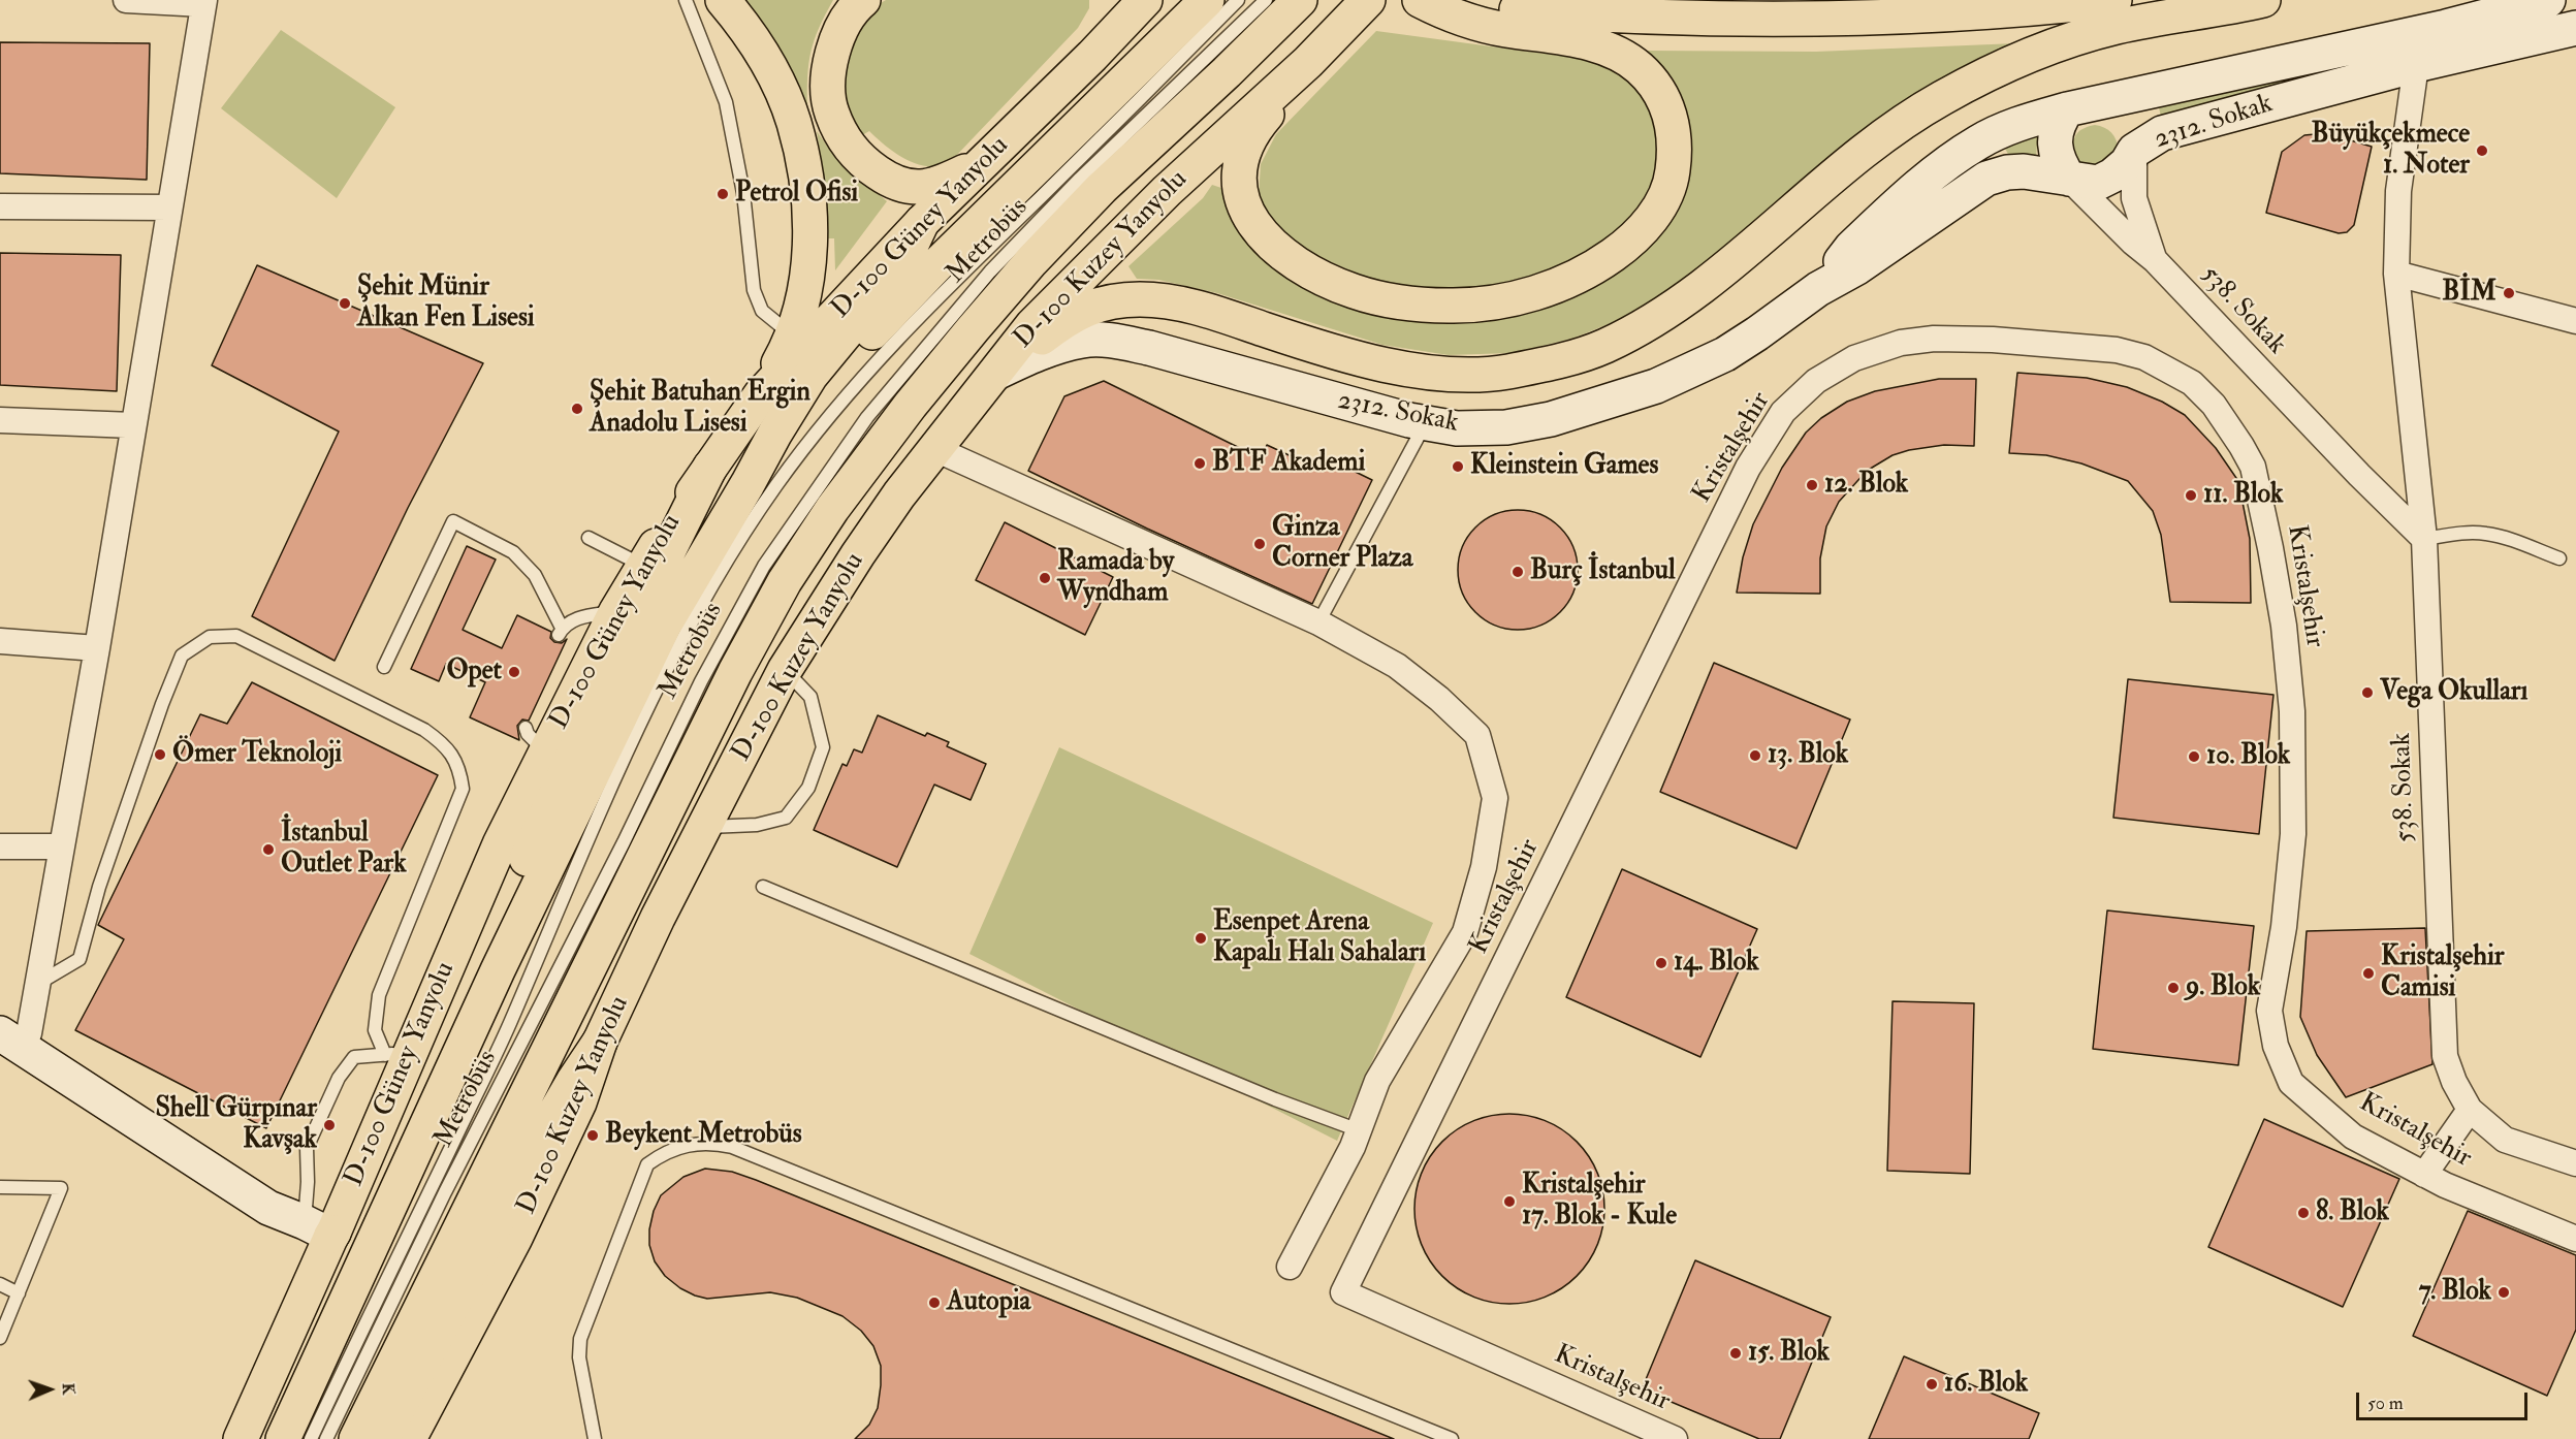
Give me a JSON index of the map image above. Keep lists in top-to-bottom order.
{
  "streets": {
    "main road": ["D-100 Güney Yanyolu", "D-100 Kuzey Yanyolu"],
    "street": ["2312. Sokak", "538. Sokak", "Kristalşehir"],
    "lane": ["Metrobüs"]
  },
  "crossings": [
    ["2312. Sokak", "D-100 Kuzey Yanyolu"],
    ["2312. Sokak", "538. Sokak"]
  ],
  "places": [
    "Büyükçekmece 1. Noter",
    "Petrol Ofisi",
    "BİM",
    "Şehit Münir Alkan Fen Lisesi",
    "Şehit Batuhan Ergin Anadolu Lisesi",
    "BTF Akademi",
    "Kleinstein Games",
    "12. Blok",
    "11. Blok",
    "Ginza Corner Plaza",
    "Burç İstanbul",
    "Ramada by Wyndham",
    "Opet",
    "Vega Okulları",
    "Ömer Teknoloji",
    "13. Blok",
    "10. Blok",
    "İstanbul Outlet Park",
    "Esenpet Arena Kapalı Halı Sahaları",
    "14. Blok",
    "Kristalşehir Camisi",
    "9. Blok",
    "Shell Gürpınar Kavşak",
    "Beykent Metrobüs",
    "Kristalşehir 17. Blok - Kule",
    "8. Blok",
    "7. Blok",
    "Autopia",
    "15. Blok",
    "16. Blok"
  ],
  "scale_bar": "50 m",
  "north": "right"
}
